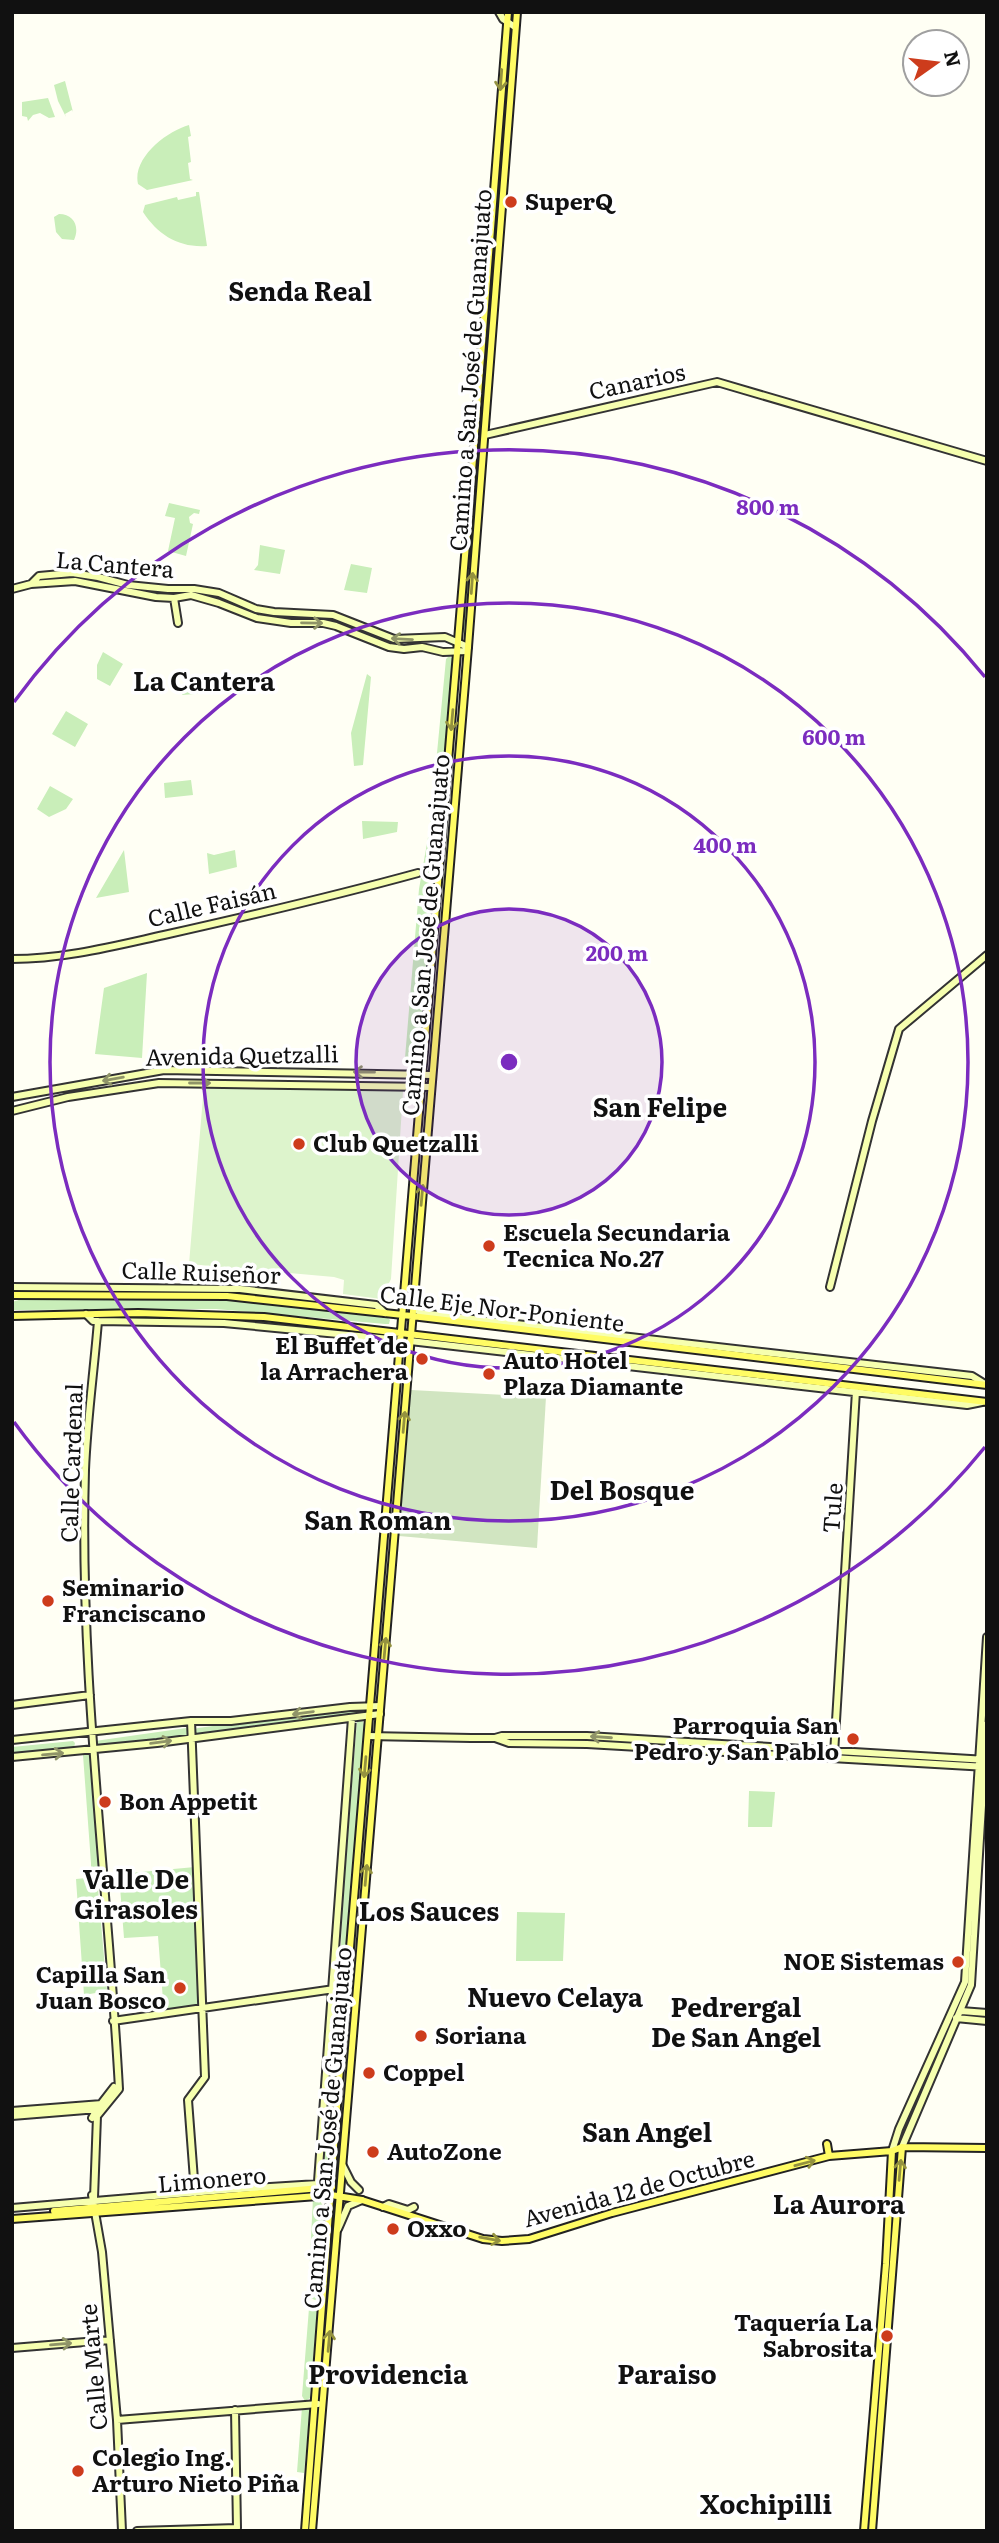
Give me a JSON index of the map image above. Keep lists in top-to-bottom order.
{
  "streets": {
    "main road": ["Camino a San José de Guanajuato", "Calle Eje Nor-Poniente", "Avenida 12 de Octubre"],
    "street": [
      "Canarios",
      "La Cantera",
      "Calle Faisán",
      "Avenida Quetzalli",
      "Calle Ruiseñor",
      "Calle Cardenal",
      "Tule",
      "Calle Marte"
    ]
  },
  "crossings": [
    ["Camino a San José de Guanajuato", "Canarios"],
    ["Camino a San José de Guanajuato", "La Cantera"],
    ["Camino a San José de Guanajuato", "Avenida Quetzalli"],
    ["Camino a San José de Guanajuato", "Calle Eje Nor-Poniente"],
    ["Camino a San José de Guanajuato", "Avenida 12 de Octubre"],
    ["Calle Ruiseñor", "Calle Eje Nor-Poniente"],
    ["Calle Cardenal", "Calle Marte"],
    ["Avenida 12 de Octubre", "Calle Marte"]
  ],
  "one_way": ["Avenida 12 de Octubre"],
  "districts": [
    "Senda Real",
    "La Cantera",
    "San Felipe",
    "Del Bosque",
    "San Roman",
    "Valle De Girasoles",
    "Los Sauces",
    "Nuevo Celaya",
    "Pedrergal De San Angel",
    "San Angel",
    "La Aurora",
    "Providencia",
    "Paraiso",
    "Xochipilli"
  ],
  "places": [
    "SuperQ",
    "Club Quetzalli",
    "Escuela Secundaria Tecnica No.27",
    "El Buffet de la Arrachera",
    "Auto Hotel Plaza Diamante",
    "Seminario Franciscano",
    "Parroquia San Pedro y San Pablo",
    "Bon Appetit",
    "NOE Sistemas",
    "Capilla San Juan Bosco",
    "Soriana",
    "Coppel",
    "AutoZone",
    "Oxxo",
    "Taquería La Sabrosita",
    "Colegio Ing. Arturo Nieto Piña"
  ],
  "north": "right",
  "rings": [
    "800 m",
    "600 m",
    "400 m",
    "200 m"
  ]
}
